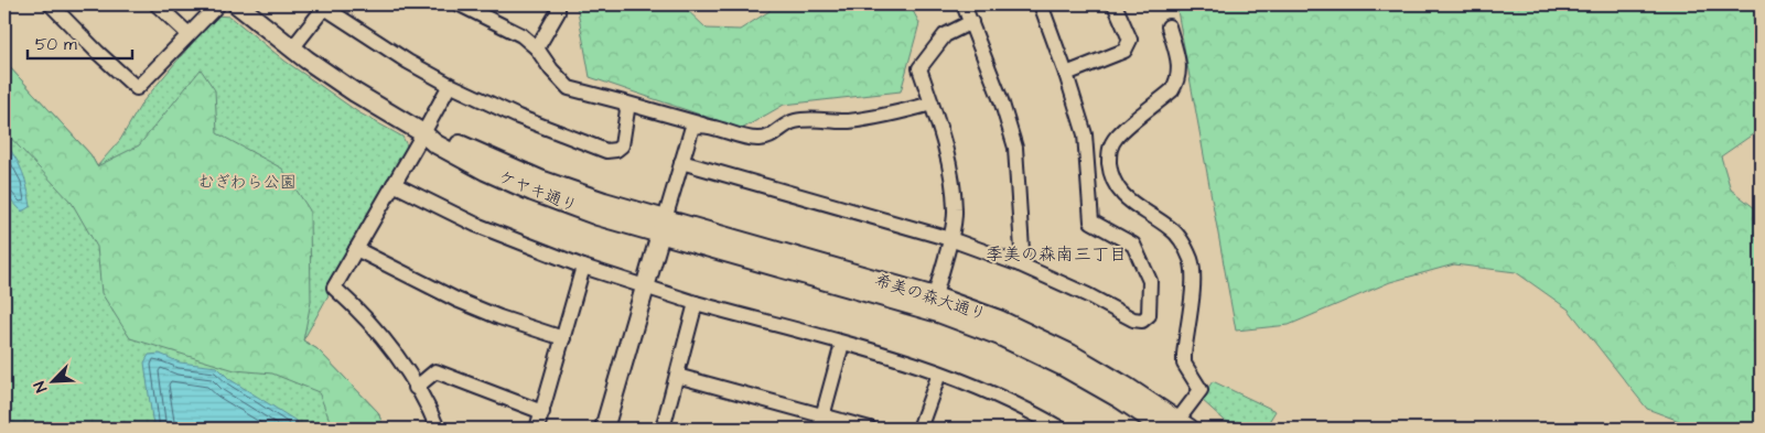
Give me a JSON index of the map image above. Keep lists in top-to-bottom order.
{
  "streets": {
    "street": ["ケヤキ通り", "希美の森大通り"]
  },
  "crossings": [
    ["ケヤキ通り", "希美の森大通り"]
  ],
  "districts": ["季美の森南三丁目"],
  "parks": ["むぎわら公園"],
  "scale_bar": "50 m",
  "north": "bottom left"
}
